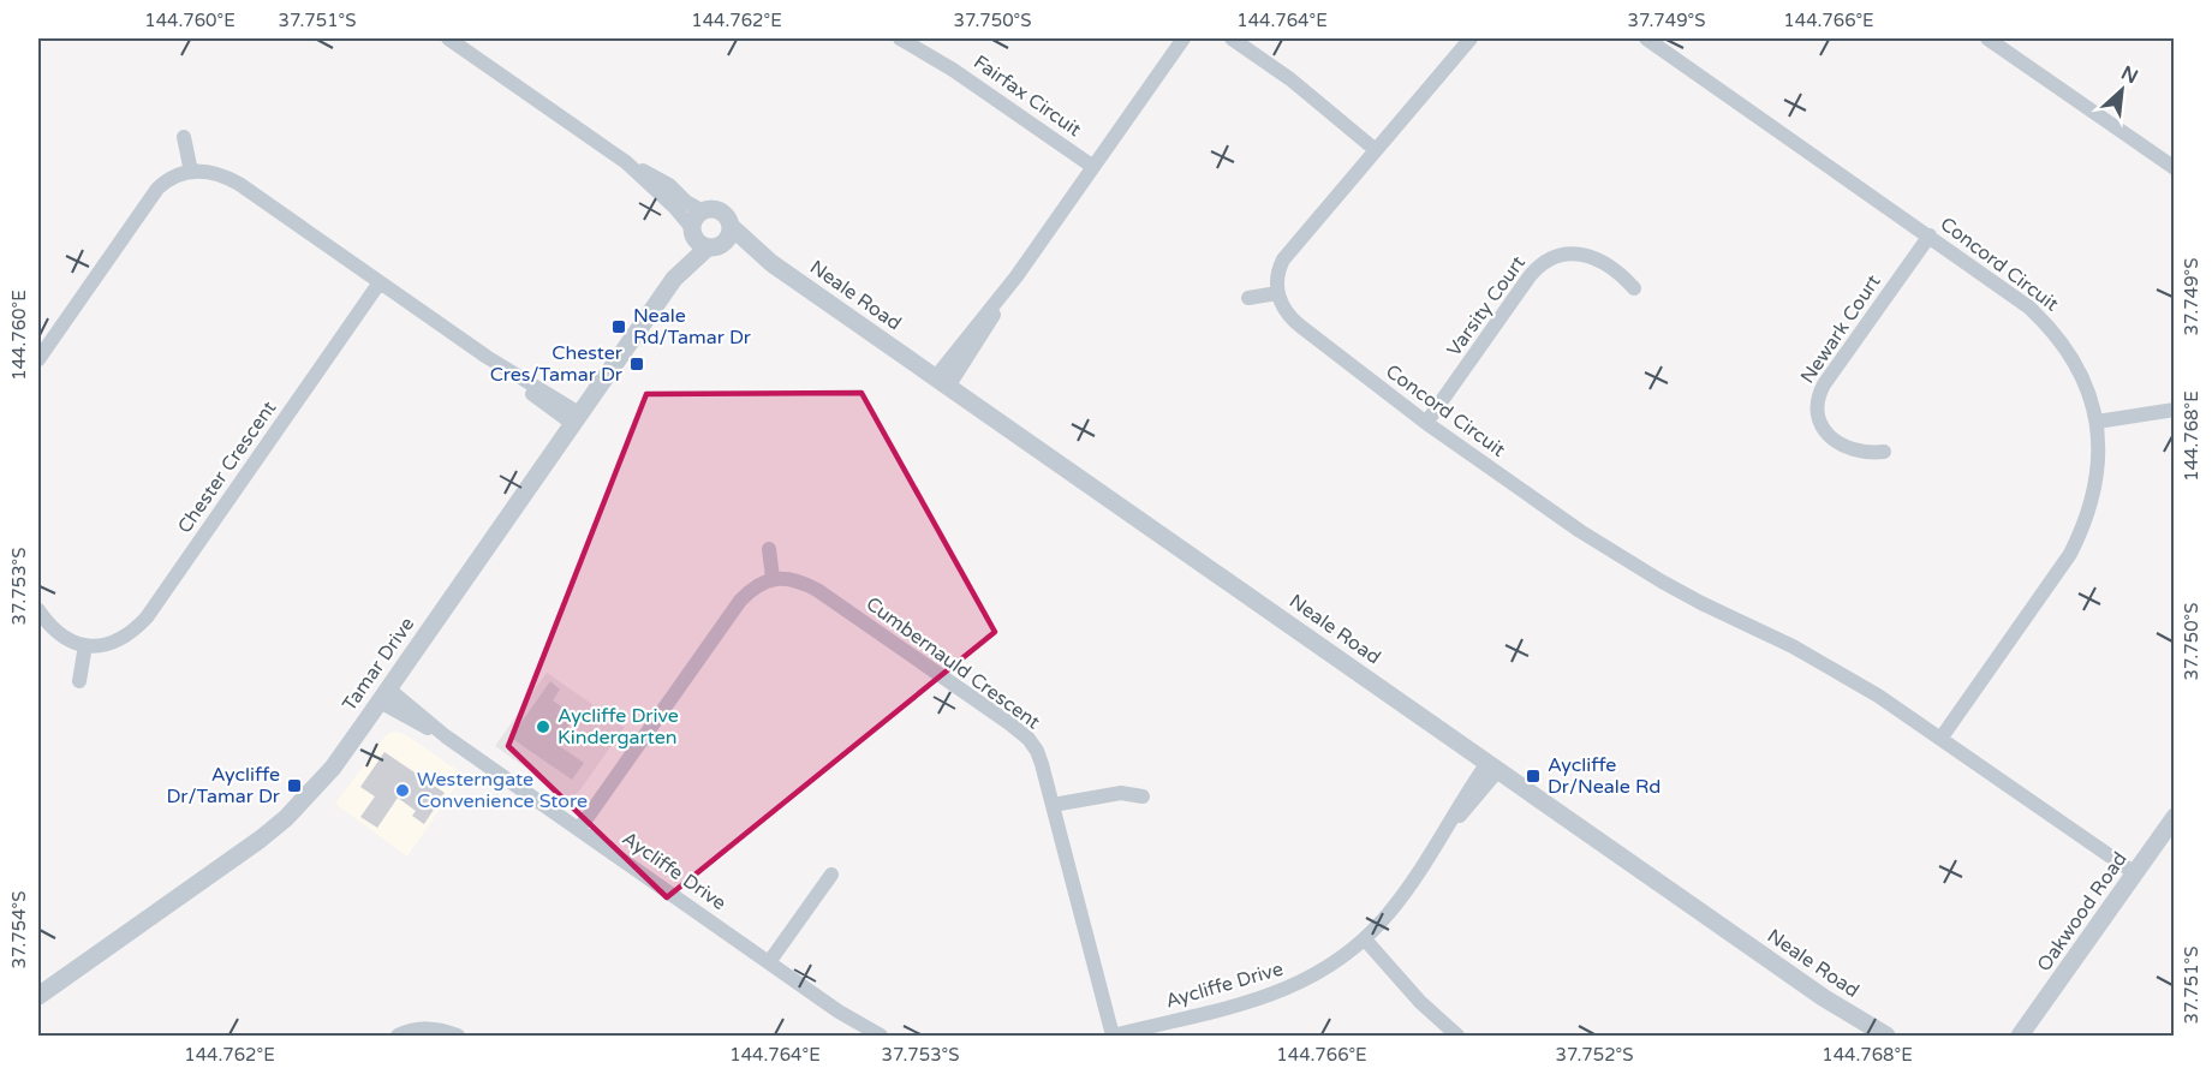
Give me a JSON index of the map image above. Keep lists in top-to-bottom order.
{
  "streets": {
    "street": [
      "Fairfax Circuit",
      "Concord Circuit",
      "Neale Road",
      "Varsity Court",
      "Newark Court",
      "Chester Crescent",
      "Cumbernauld Crescent",
      "Tamar Drive",
      "Aycliffe Drive",
      "Oakwood Road"
    ]
  },
  "crossings": [
    ["Concord Circuit", "Varsity Court"],
    ["Concord Circuit", "Newark Court"],
    ["Concord Circuit", "Oakwood Road"],
    ["Neale Road", "Tamar Drive"],
    ["Neale Road", "Aycliffe Drive"],
    ["Cumbernauld Crescent", "Aycliffe Drive"],
    ["Tamar Drive", "Aycliffe Drive"]
  ],
  "places": {
    "transit": [
      "Neale Rd/Tamar Dr",
      "Chester Cres/Tamar Dr",
      "Aycliffe Dr/Neale Rd",
      "Aycliffe Dr/Tamar Dr"
    ],
    "other": ["Aycliffe Drive Kindergarten", "Westerngate Convenience Store"]
  },
  "north": "top right",
  "coordinates": [
    "144.760°E",
    "37.751°S",
    "144.762°E",
    "37.750°S",
    "144.764°E",
    "37.749°S",
    "144.766°E",
    "144.768°E",
    "37.753°S",
    "37.754°S",
    "37.752°S"
  ]
}
